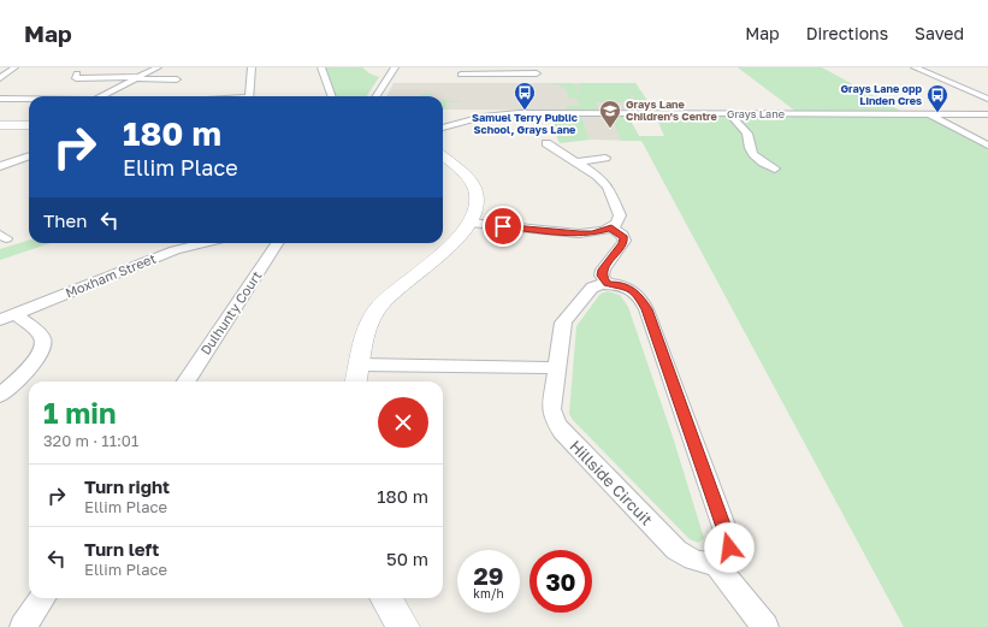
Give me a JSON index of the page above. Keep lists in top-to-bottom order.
{
  "streets": {
    "street": [
      "Grays Lane",
      "Moxham Street",
      "Dulhunty Court",
      "Hillside Circuit"
    ]
  },
  "places": {
    "bus stop": ["Samuel Terry Public School, Grays Lane", "Grays Lane opp Linden Cres"],
    "school or university": ["Grays Lane Children's Centre"]
  },
  "page": {
    "header": "Map",
    "nav": ["Map", "Directions", "Saved"],
    "turn": ["180 m", "Ellim Place"],
    "then": "Then",
    "heading": ["1 min", "320 m · 11:01"],
    "list": [
      {
        "name": "Turn right",
        "note": "Ellim Place",
        "value": "180 m"
      },
      {
        "name": "Turn left",
        "note": "Ellim Place",
        "value": "50 m"
      }
    ],
    "speed": "29 km/h",
    "limit": "30"
  }
}
